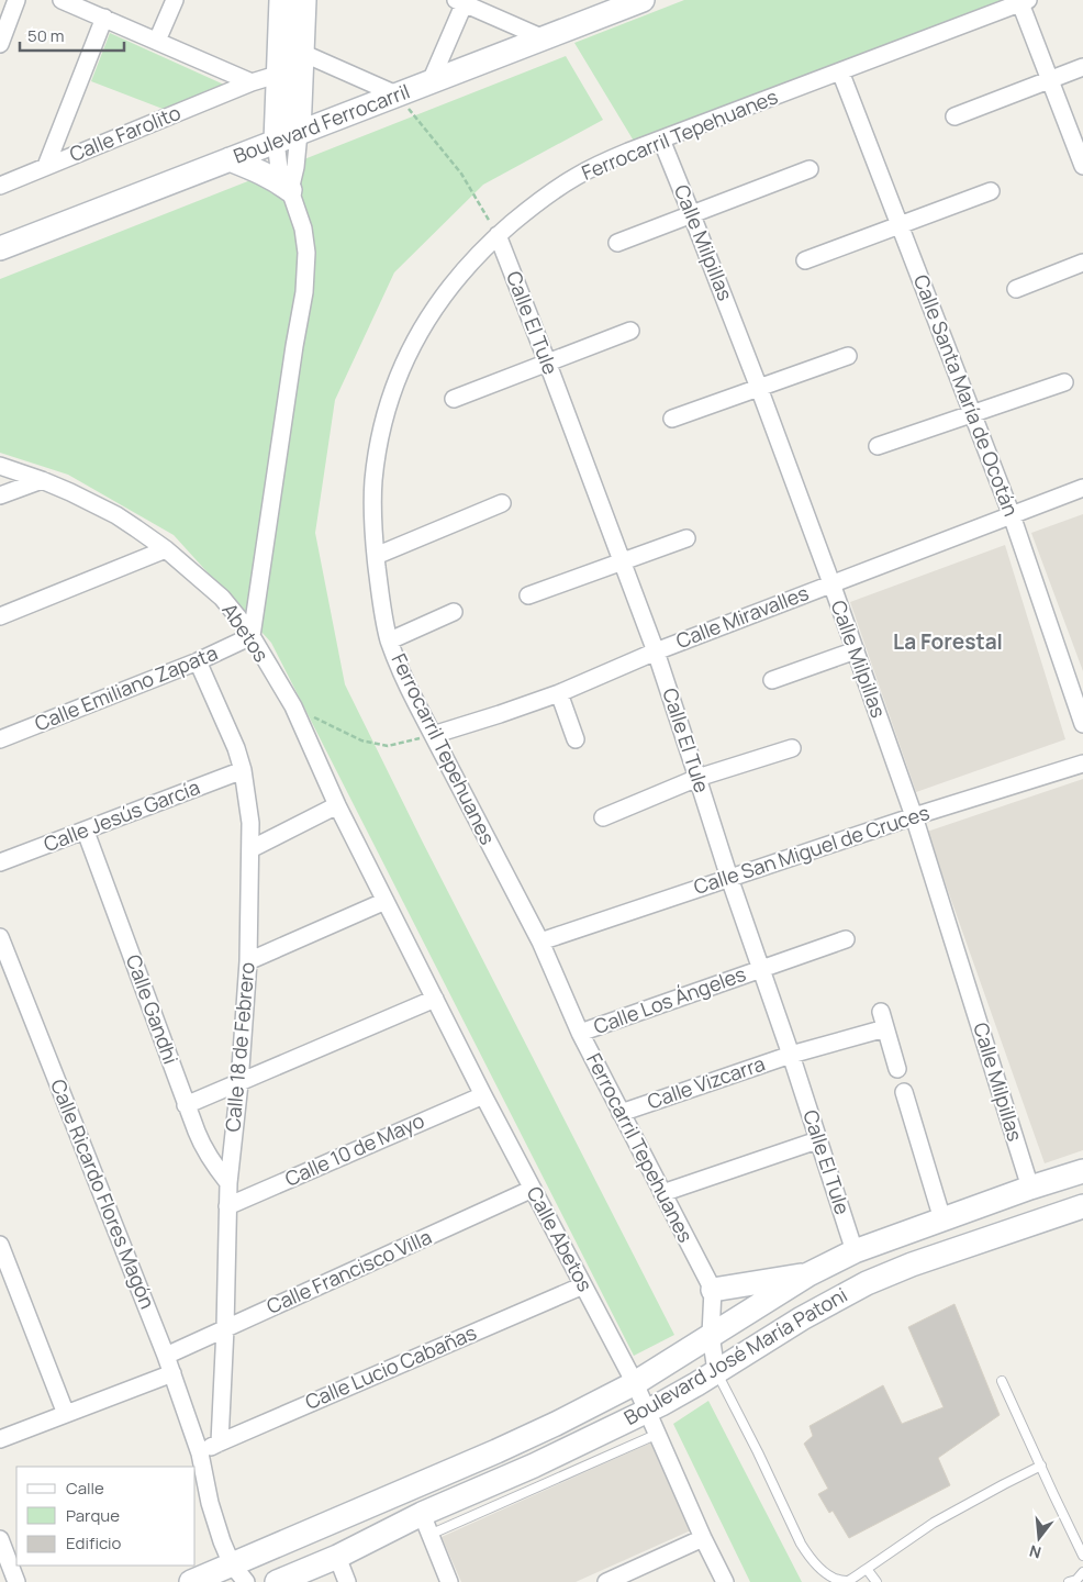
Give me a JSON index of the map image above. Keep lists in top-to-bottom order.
{
  "streets": {
    "main road": ["Boulevard Ferrocarril", "Boulevard José María Patoni"],
    "street": [
      "Calle Farolito",
      "Ferrocarril Tepehuanes",
      "Calle Milpillas",
      "Calle El Tule",
      "Calle Santa María de Ocotán",
      "Calle Miravalles",
      "Abetos",
      "Calle Emiliano Zapata",
      "Calle Jesús García",
      "Calle San Miguel de Cruces",
      "Calle Los Ángeles",
      "Calle Gandhi",
      "Calle 18 de Febrero",
      "Calle Vizcarra",
      "Calle 10 de Mayo",
      "Calle Ricardo Flores Magón",
      "Calle Abetos",
      "Calle Francisco Villa",
      "Calle Lucio Cabañas"
    ]
  },
  "crossings": [
    ["Ferrocarril Tepehuanes", "Calle Milpillas"],
    ["Ferrocarril Tepehuanes", "Calle El Tule"],
    ["Ferrocarril Tepehuanes", "Calle Santa María de Ocotán"],
    ["Ferrocarril Tepehuanes", "Calle Miravalles"],
    ["Ferrocarril Tepehuanes", "Calle San Miguel de Cruces"],
    ["Ferrocarril Tepehuanes", "Calle Los Ángeles"],
    ["Ferrocarril Tepehuanes", "Calle Vizcarra"],
    ["Calle Milpillas", "Calle Miravalles"],
    ["Calle Milpillas", "Calle San Miguel de Cruces"],
    ["Calle Milpillas", "Boulevard José María Patoni"],
    ["Calle El Tule", "Calle Miravalles"],
    ["Calle El Tule", "Calle San Miguel de Cruces"],
    ["Calle El Tule", "Calle Los Ángeles"],
    ["Calle El Tule", "Calle Vizcarra"],
    ["Calle El Tule", "Boulevard José María Patoni"],
    ["Calle Santa María de Ocotán", "Calle Miravalles"],
    ["Abetos", "Calle Emiliano Zapata"],
    ["Abetos", "Calle Abetos"],
    ["Calle Emiliano Zapata", "Calle 18 de Febrero"],
    ["Calle Jesús García", "Calle Gandhi"],
    ["Calle Jesús García", "Calle 18 de Febrero"],
    ["Calle Gandhi", "Calle 18 de Febrero"],
    ["Calle 18 de Febrero", "Calle 10 de Mayo"],
    ["Calle 18 de Febrero", "Calle Francisco Villa"],
    ["Calle 18 de Febrero", "Calle Lucio Cabañas"],
    ["Calle 10 de Mayo", "Calle Abetos"],
    ["Calle Ricardo Flores Magón", "Calle Francisco Villa"],
    ["Calle Ricardo Flores Magón", "Boulevard José María Patoni"],
    ["Calle Ricardo Flores Magón", "Calle Lucio Cabañas"],
    ["Calle Abetos", "Calle Francisco Villa"],
    ["Calle Abetos", "Boulevard José María Patoni"],
    ["Calle Abetos", "Calle Lucio Cabañas"]
  ],
  "districts": ["La Forestal"],
  "legend": ["Calle", "Parque", "Edificio"],
  "scale_bar": "50 m",
  "north": "bottom"
}
